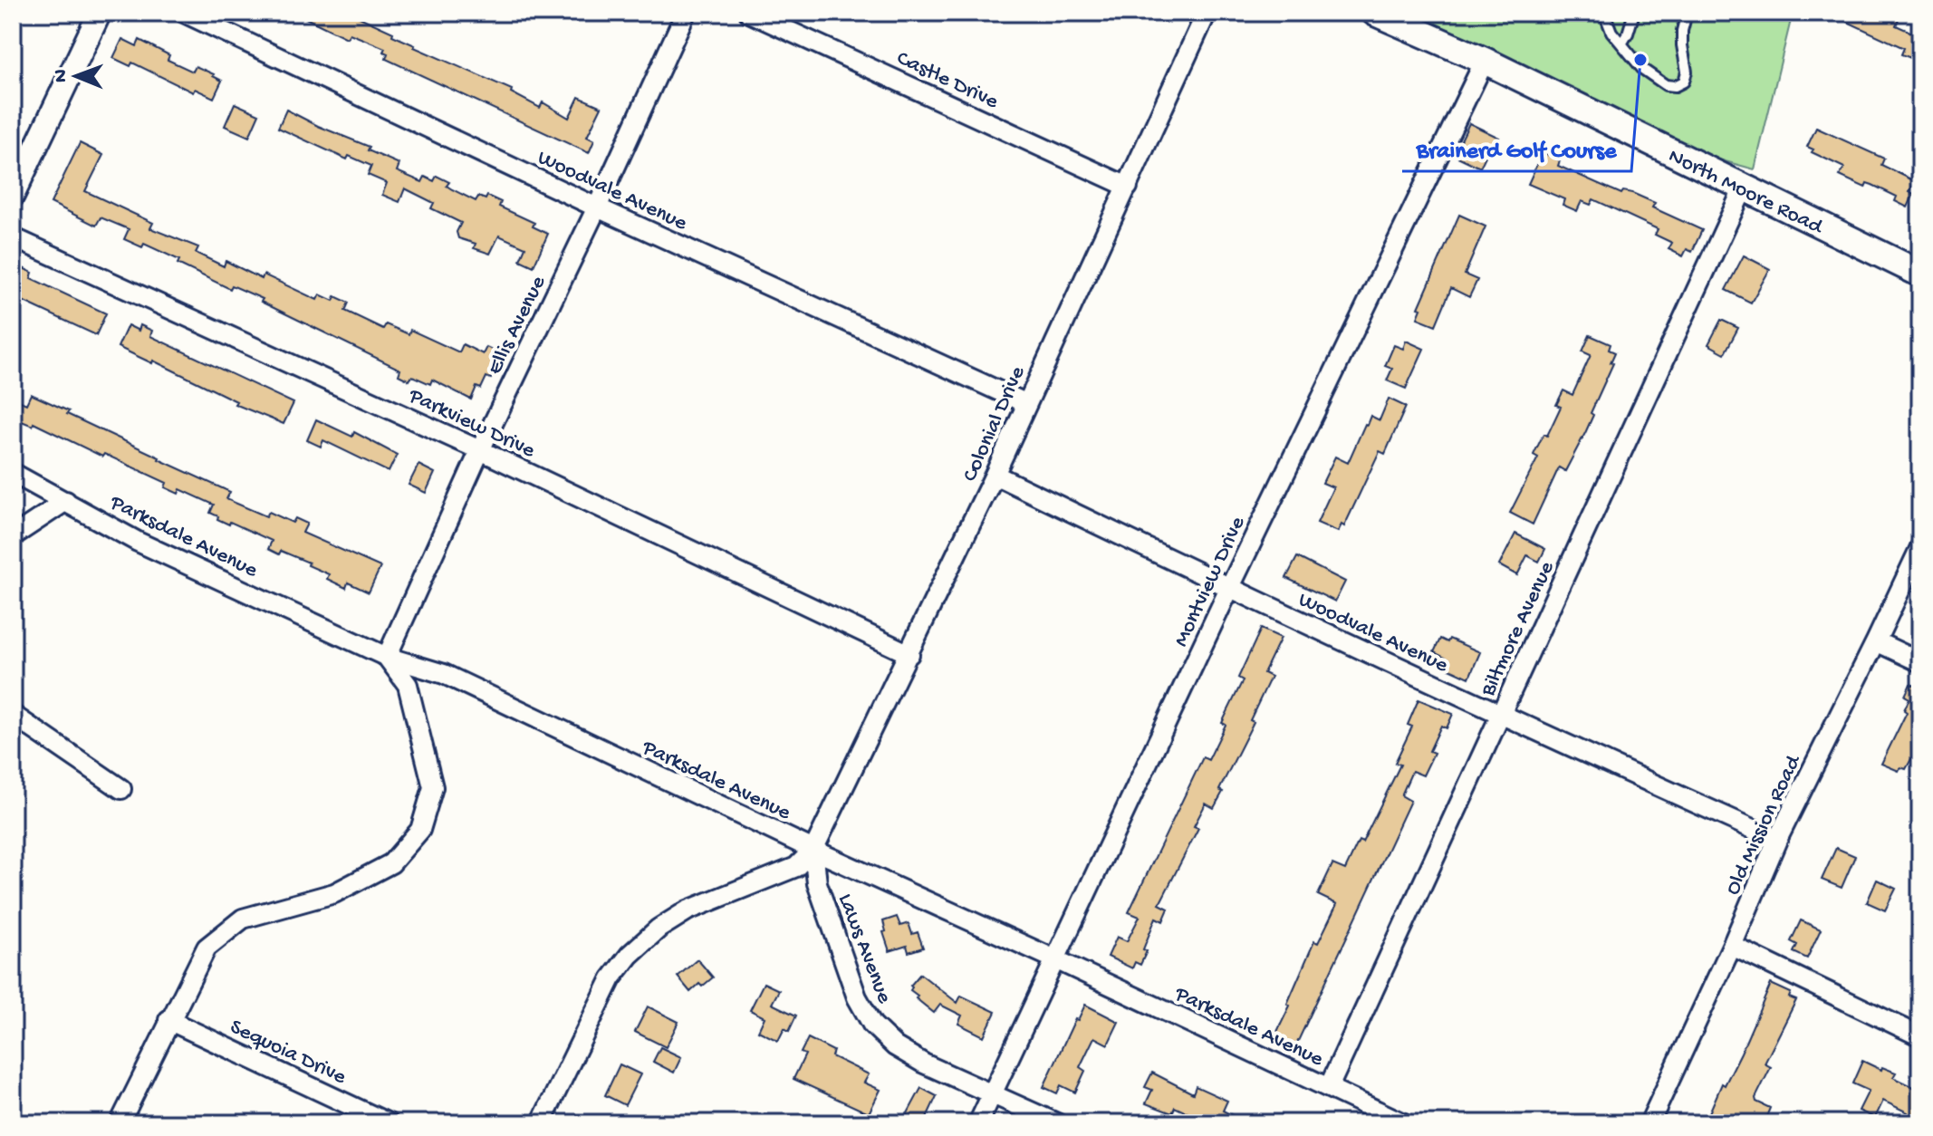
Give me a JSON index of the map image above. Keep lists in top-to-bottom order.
{
  "streets": {
    "main road": ["North Moore Road"],
    "street": [
      "Castle Drive",
      "Woodvale Avenue",
      "Ellis Avenue",
      "Parkview Drive",
      "Colonial Drive",
      "Parksdale Avenue",
      "Montview Drive",
      "Biltmore Avenue",
      "Old Mission Road",
      "Laws Avenue",
      "Sequoia Drive"
    ]
  },
  "crossings": [
    ["Castle Drive", "Colonial Drive"],
    ["Woodvale Avenue", "Ellis Avenue"],
    ["Woodvale Avenue", "Colonial Drive"],
    ["Woodvale Avenue", "Montview Drive"],
    ["Woodvale Avenue", "Biltmore Avenue"],
    ["Woodvale Avenue", "Old Mission Road"],
    ["North Moore Road", "Montview Drive"],
    ["North Moore Road", "Biltmore Avenue"],
    ["Ellis Avenue", "Parkview Drive"],
    ["Ellis Avenue", "Parksdale Avenue"],
    ["Parkview Drive", "Colonial Drive"],
    ["Colonial Drive", "Parksdale Avenue"],
    ["Colonial Drive", "Laws Avenue"],
    ["Parksdale Avenue", "Montview Drive"],
    ["Parksdale Avenue", "Biltmore Avenue"],
    ["Parksdale Avenue", "Laws Avenue"],
    ["Montview Drive", "Laws Avenue"]
  ],
  "places": ["Brainerd Golf Course"],
  "north": "left"
}
